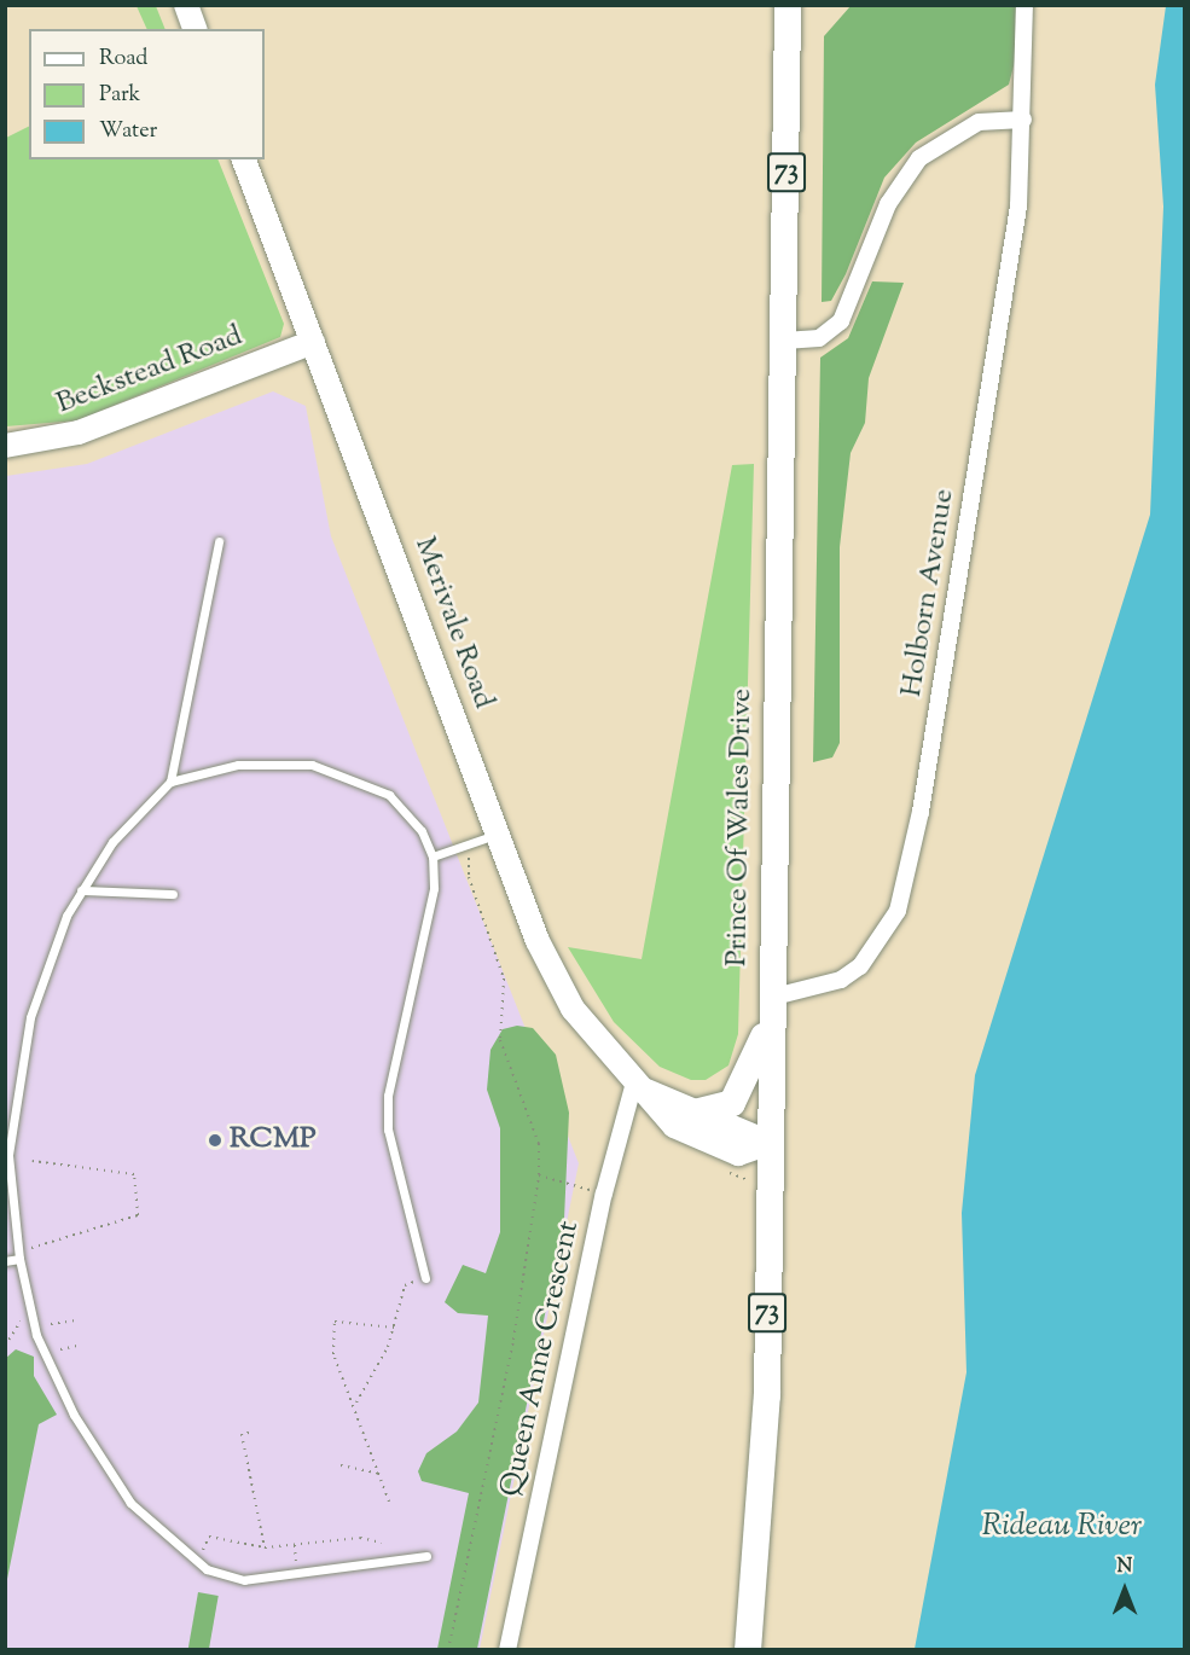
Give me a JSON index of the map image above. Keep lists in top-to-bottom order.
{
  "streets": {
    "main road": [
      "73",
      "Beckstead Road",
      "Merivale Road",
      "Prince Of Wales Drive"
    ],
    "street": ["Holborn Avenue", "Queen Anne Crescent"]
  },
  "crossings": [
    ["Beckstead Road", "Merivale Road"],
    ["Holborn Avenue", "Prince Of Wales Drive"],
    ["Merivale Road", "Prince Of Wales Drive"],
    ["Merivale Road", "Queen Anne Crescent"]
  ],
  "water": ["Rideau River"],
  "places": ["RCMP"],
  "legend": ["Road", "Park", "Water"],
  "north": "top"
}
